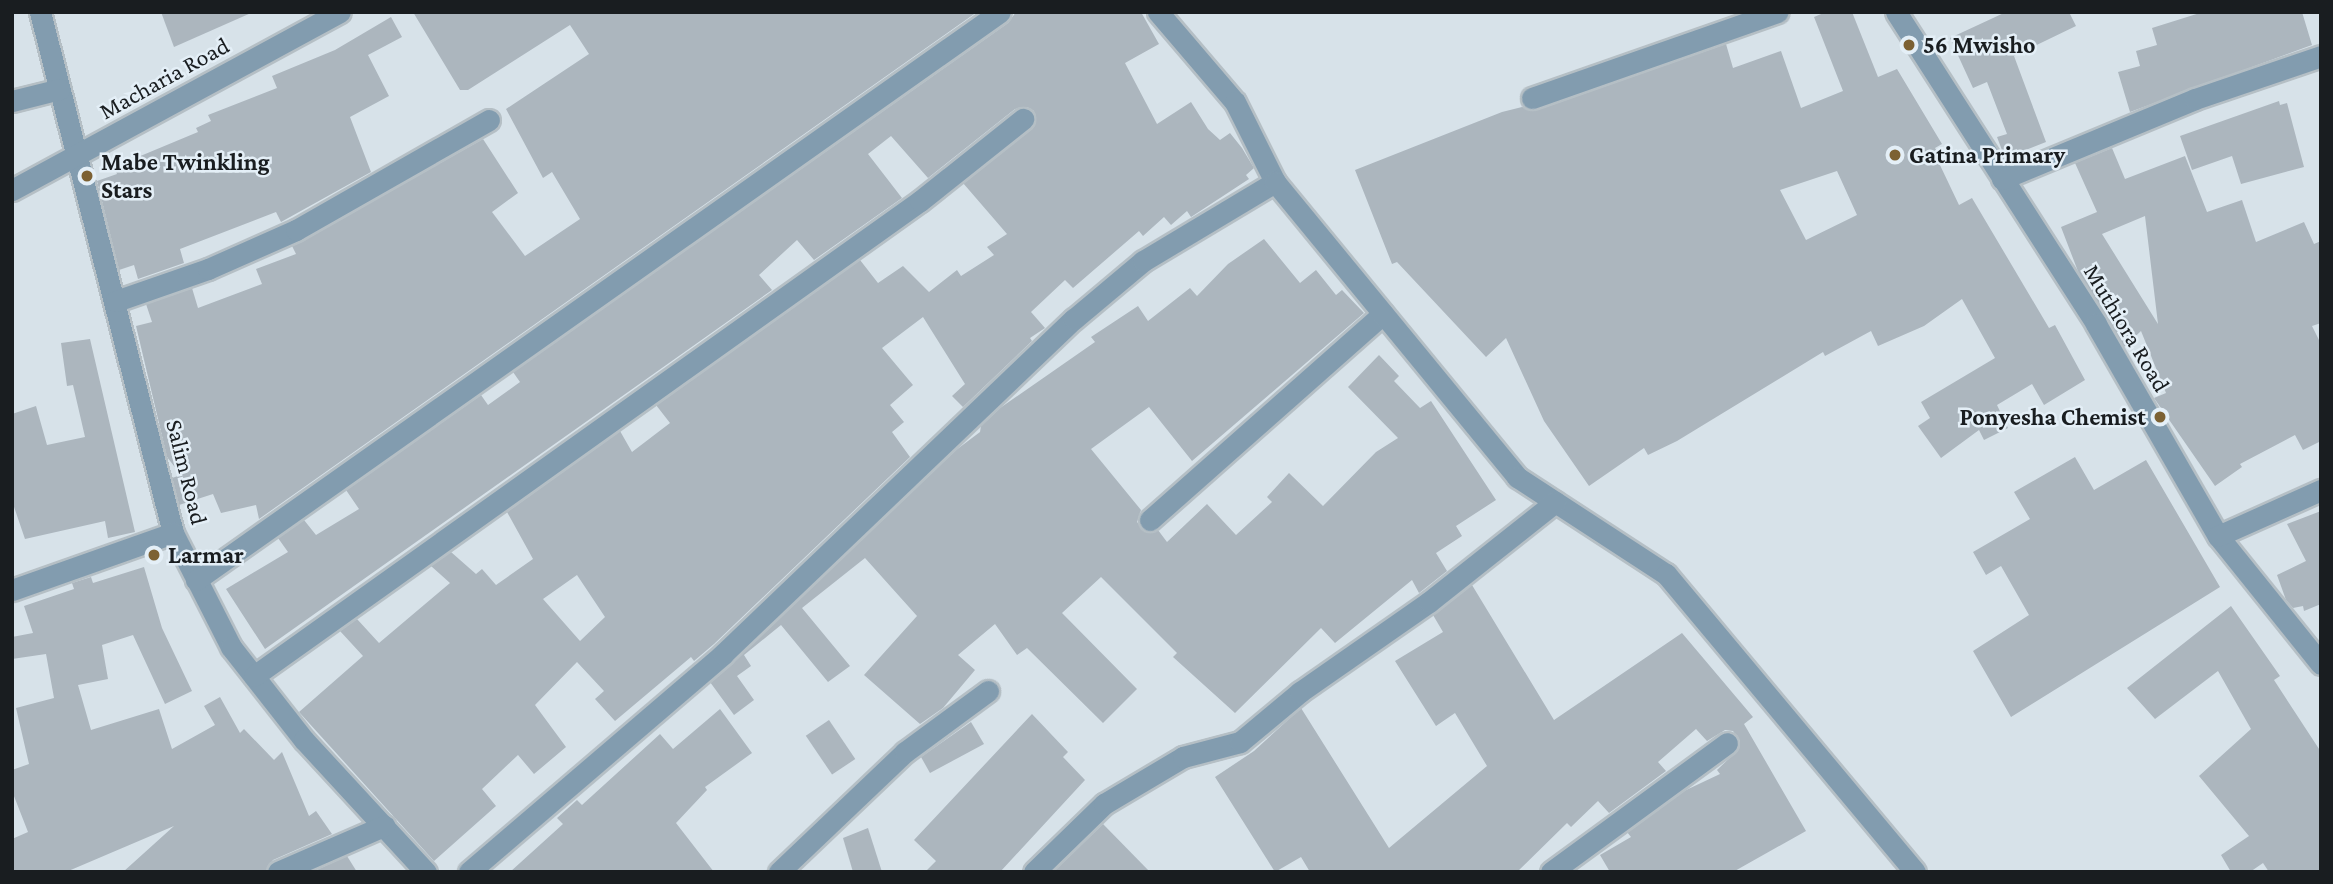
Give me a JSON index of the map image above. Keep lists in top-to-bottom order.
{
  "streets": {
    "street": ["Macharia Road", "Muthiora Road", "Salim Road"]
  },
  "crossings": [
    ["Macharia Road", "Salim Road"]
  ],
  "places": [
    "56 Mwisho",
    "Gatina Primary",
    "Mabe Twinkling Stars",
    "Ponyesha Chemist",
    "Larmar"
  ]
}
